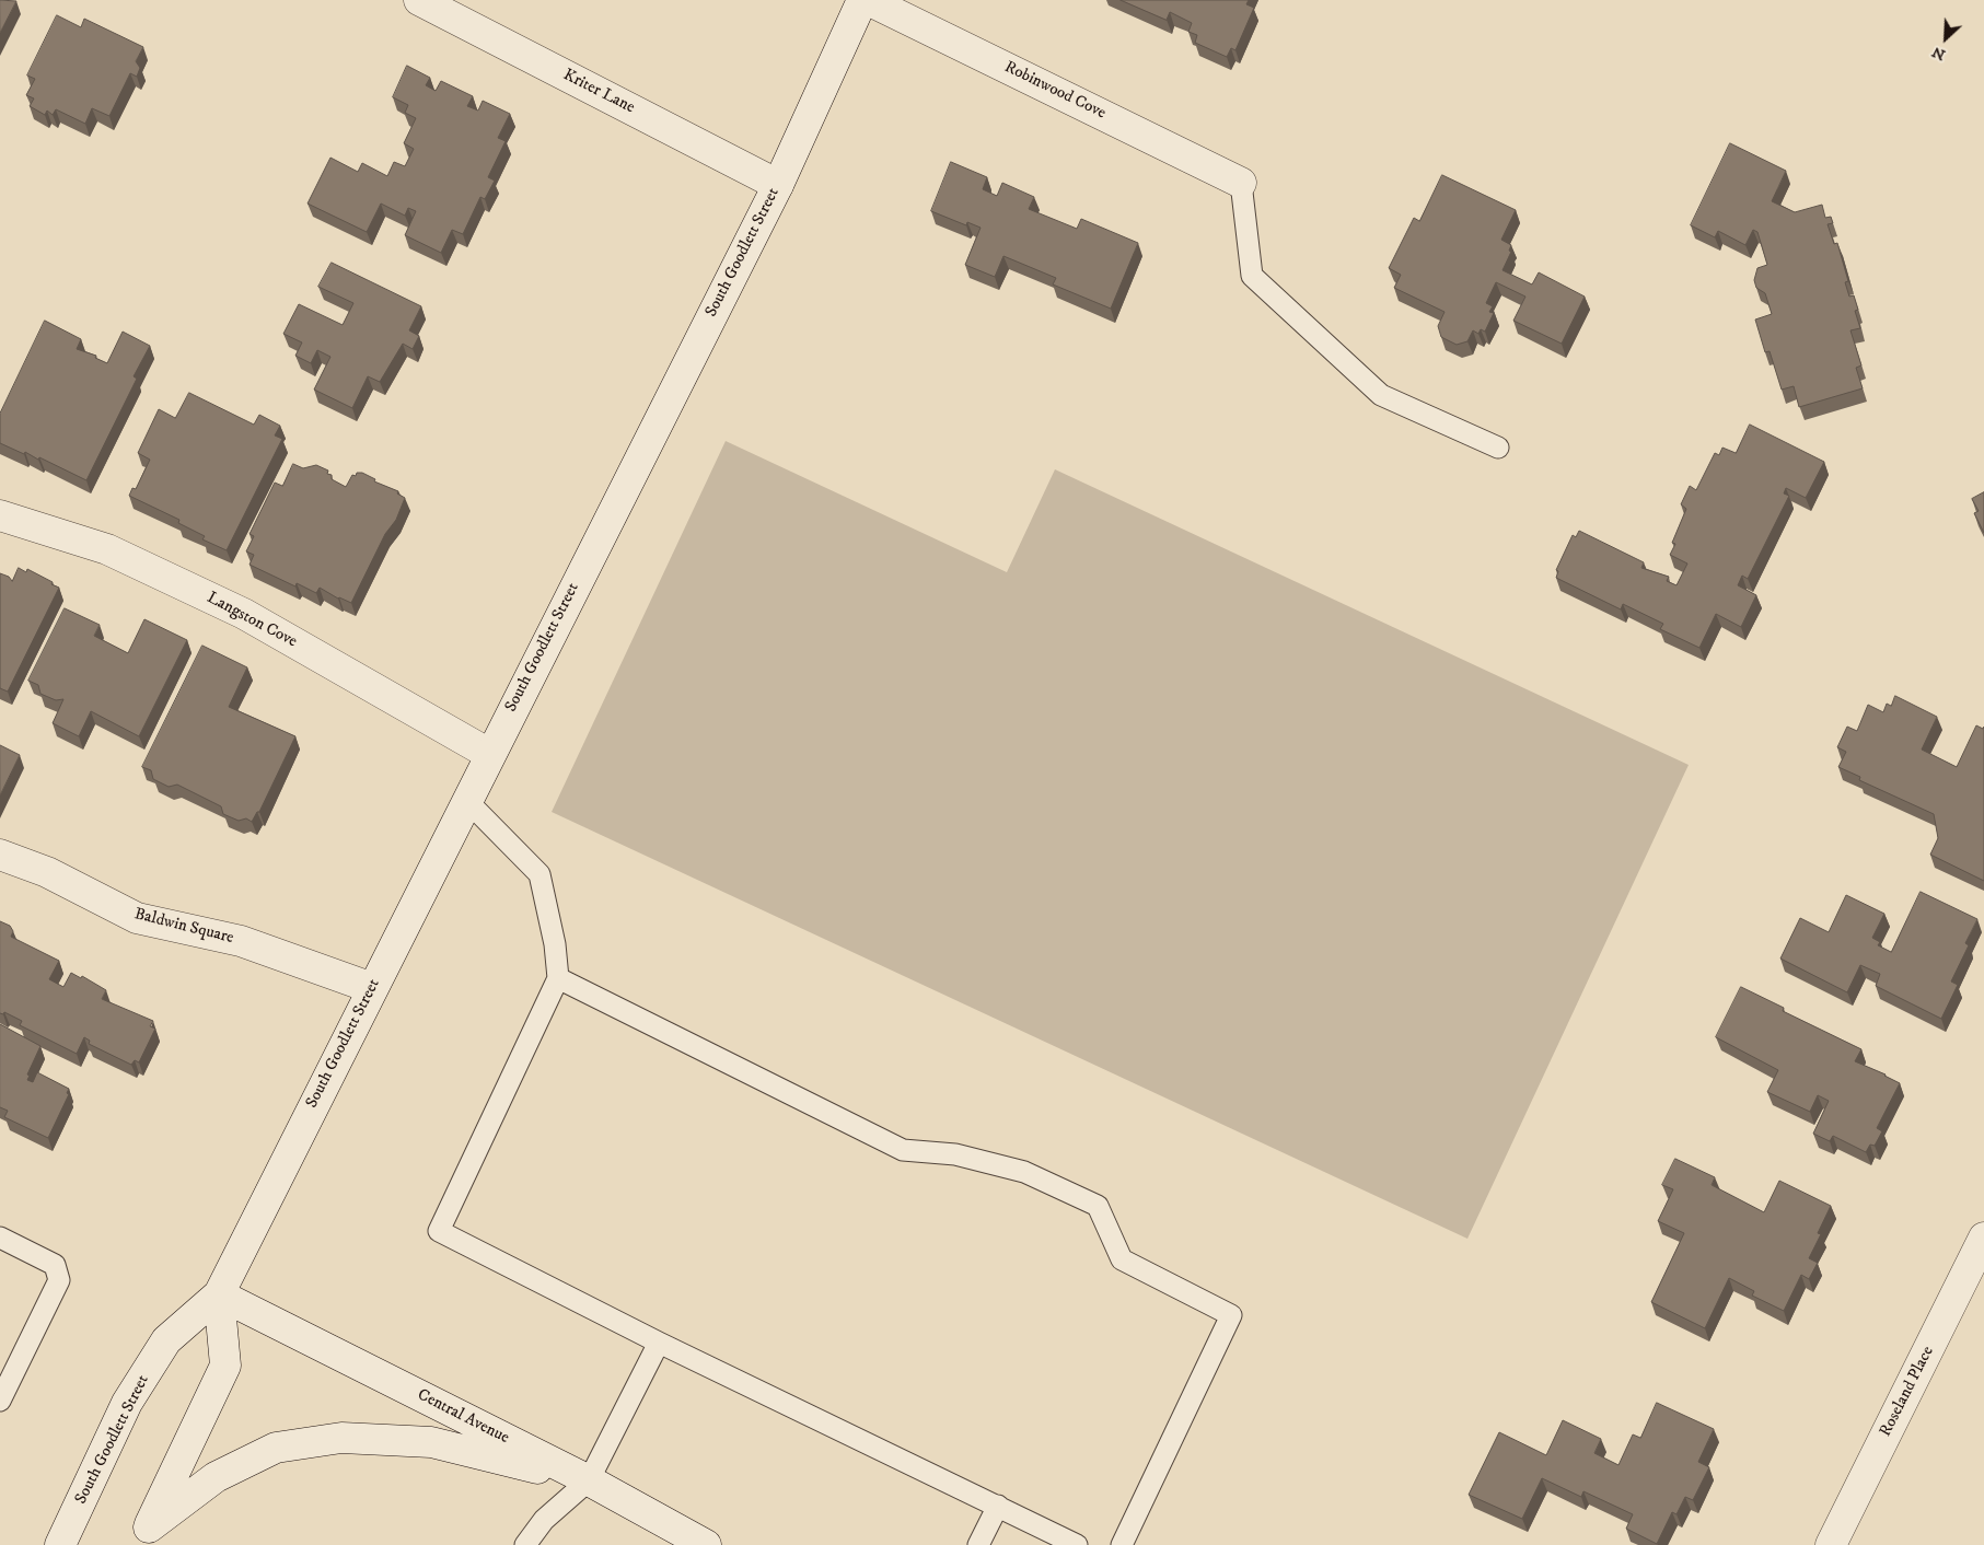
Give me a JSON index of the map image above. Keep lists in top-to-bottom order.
{
  "streets": {
    "main road": [
      "Robinwood Cove",
      "Kriter Lane",
      "South Goodlett Street",
      "Langston Cove",
      "Baldwin Square",
      "Roseland Place",
      "Central Avenue"
    ]
  },
  "crossings": [
    ["Kriter Lane", "South Goodlett Street"],
    ["South Goodlett Street", "Langston Cove"],
    ["South Goodlett Street", "Baldwin Square"],
    ["South Goodlett Street", "Central Avenue"]
  ],
  "north": "bottom left"
}
